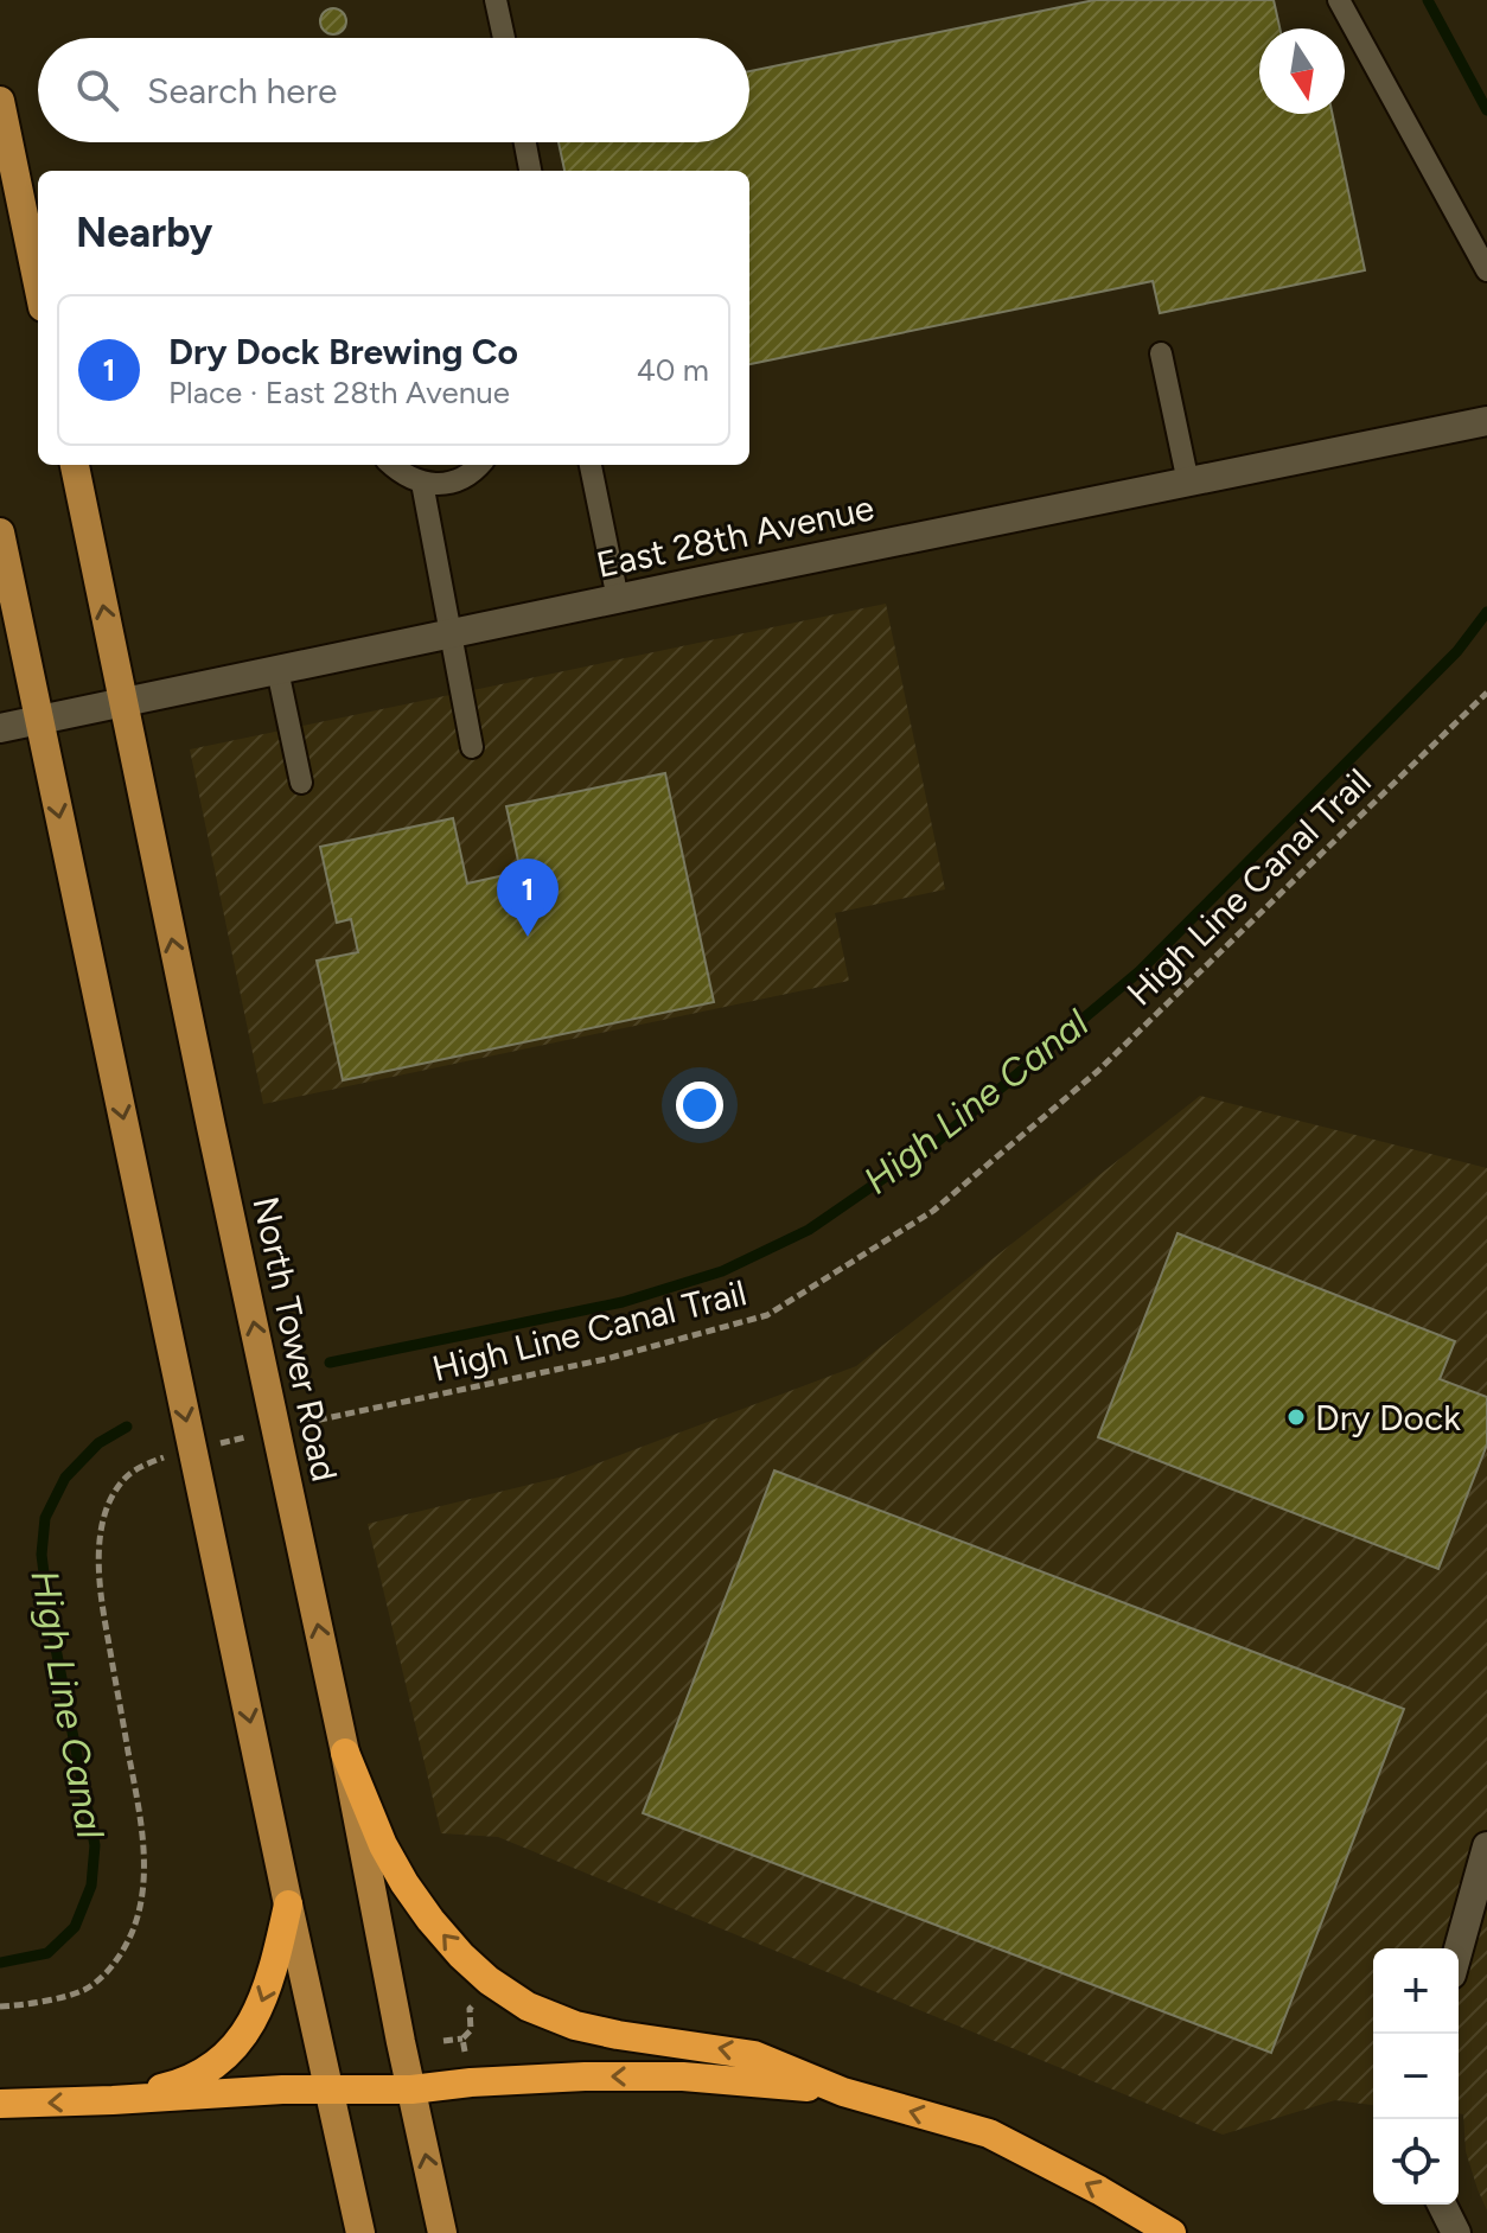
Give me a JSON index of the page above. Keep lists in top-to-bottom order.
{
  "streets": {
    "main road": ["North Tower Road"],
    "street": ["East 28th Avenue"],
    "path": ["High Line Canal Trail"]
  },
  "crossings": [
    ["East 28th Avenue", "North Tower Road"]
  ],
  "water": ["High Line Canal"],
  "places": ["Dry Dock"],
  "north": "bottom",
  "page": {
    "search": "Search here",
    "heading": "Nearby",
    "list": [
      {
        "mark": "1",
        "name": "Dry Dock Brewing Co",
        "note": "Place · East 28th Avenue",
        "value": "40 m"
      }
    ],
    "pins": "1",
    "map_buttons": ["+", "−"]
  }
}
